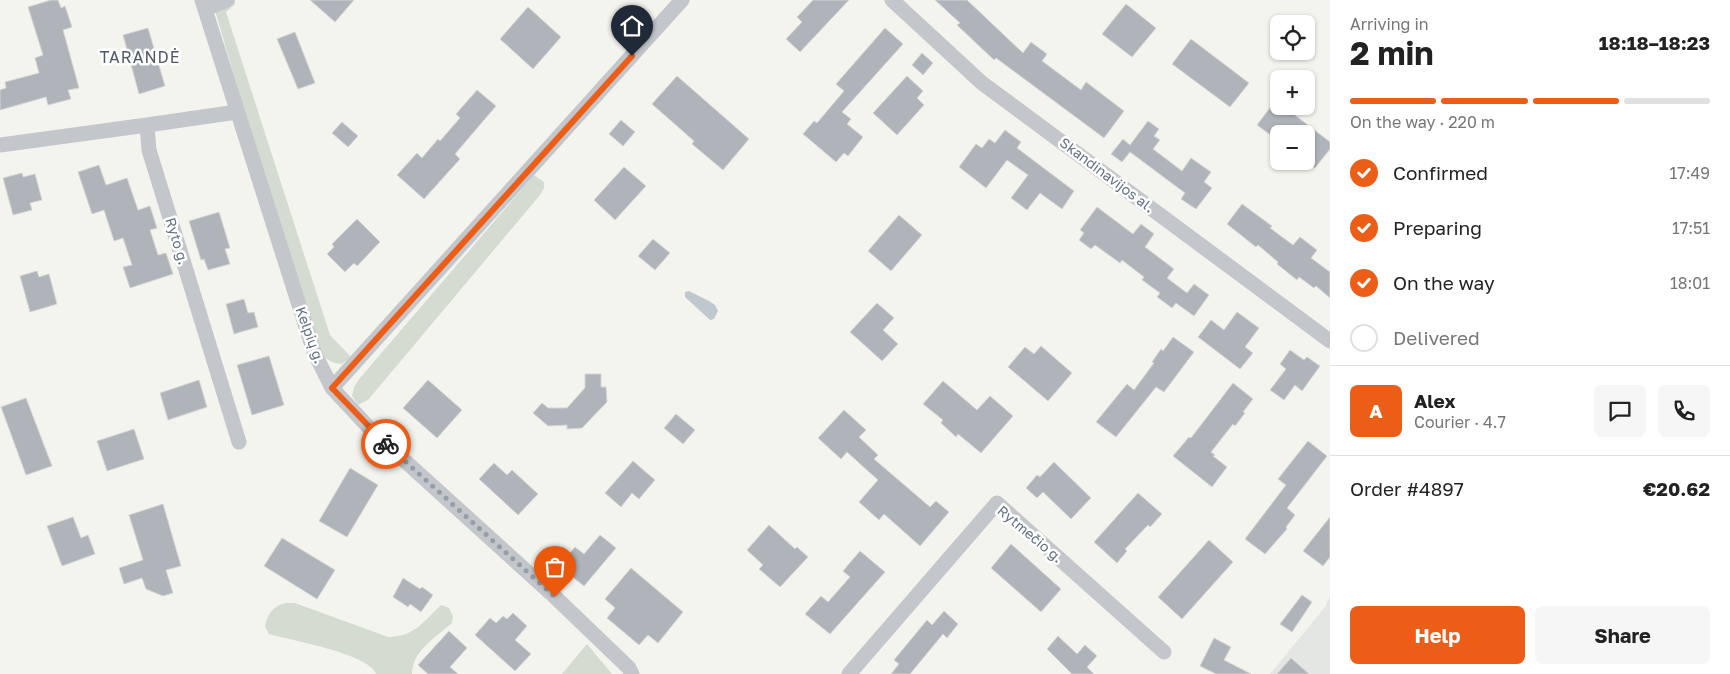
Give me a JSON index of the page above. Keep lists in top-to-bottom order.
{
  "streets": {
    "street": [
      "Skandinavijos al.",
      "Ryto g.",
      "Kelpių g.",
      "Rytmečio g."
    ]
  },
  "districts": ["TARANDĖ"],
  "page": {
    "heading": ["2 min", "Arriving in", "18:18–18:23"],
    "panel": [
      "Alex",
      "Courier · 4.7",
      "Order #4897",
      "€20.62"
    ],
    "map_buttons": ["+", "−"],
    "bar": "On the way · 220 m",
    "list": [
      ["Confirmed", "17:49"],
      ["Preparing", "17:51"],
      ["On the way", "18:01"],
      "Delivered"
    ],
    "round": "A",
    "buttons": ["Help", "Share"]
  }
}
